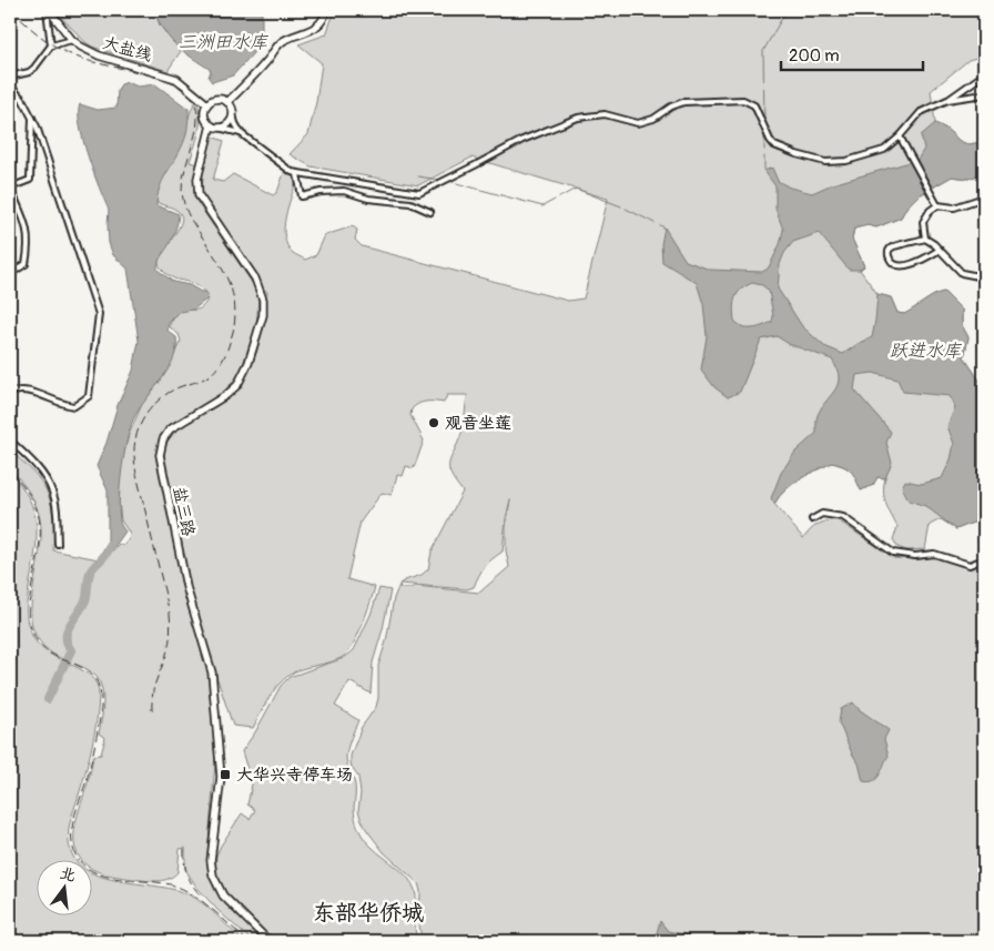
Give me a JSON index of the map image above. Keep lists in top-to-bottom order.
{
  "streets": {
    "main road": ["大盐线", "盐三路"]
  },
  "crossings": [
    ["大盐线", "盐三路"]
  ],
  "districts": ["东部华侨城"],
  "water": ["三洲田水库", "跃进水库"],
  "places": {
    "other": ["观音坐莲"],
    "transit": ["大华兴寺停车场"]
  },
  "scale_bar": "200 m",
  "north": "top"
}
